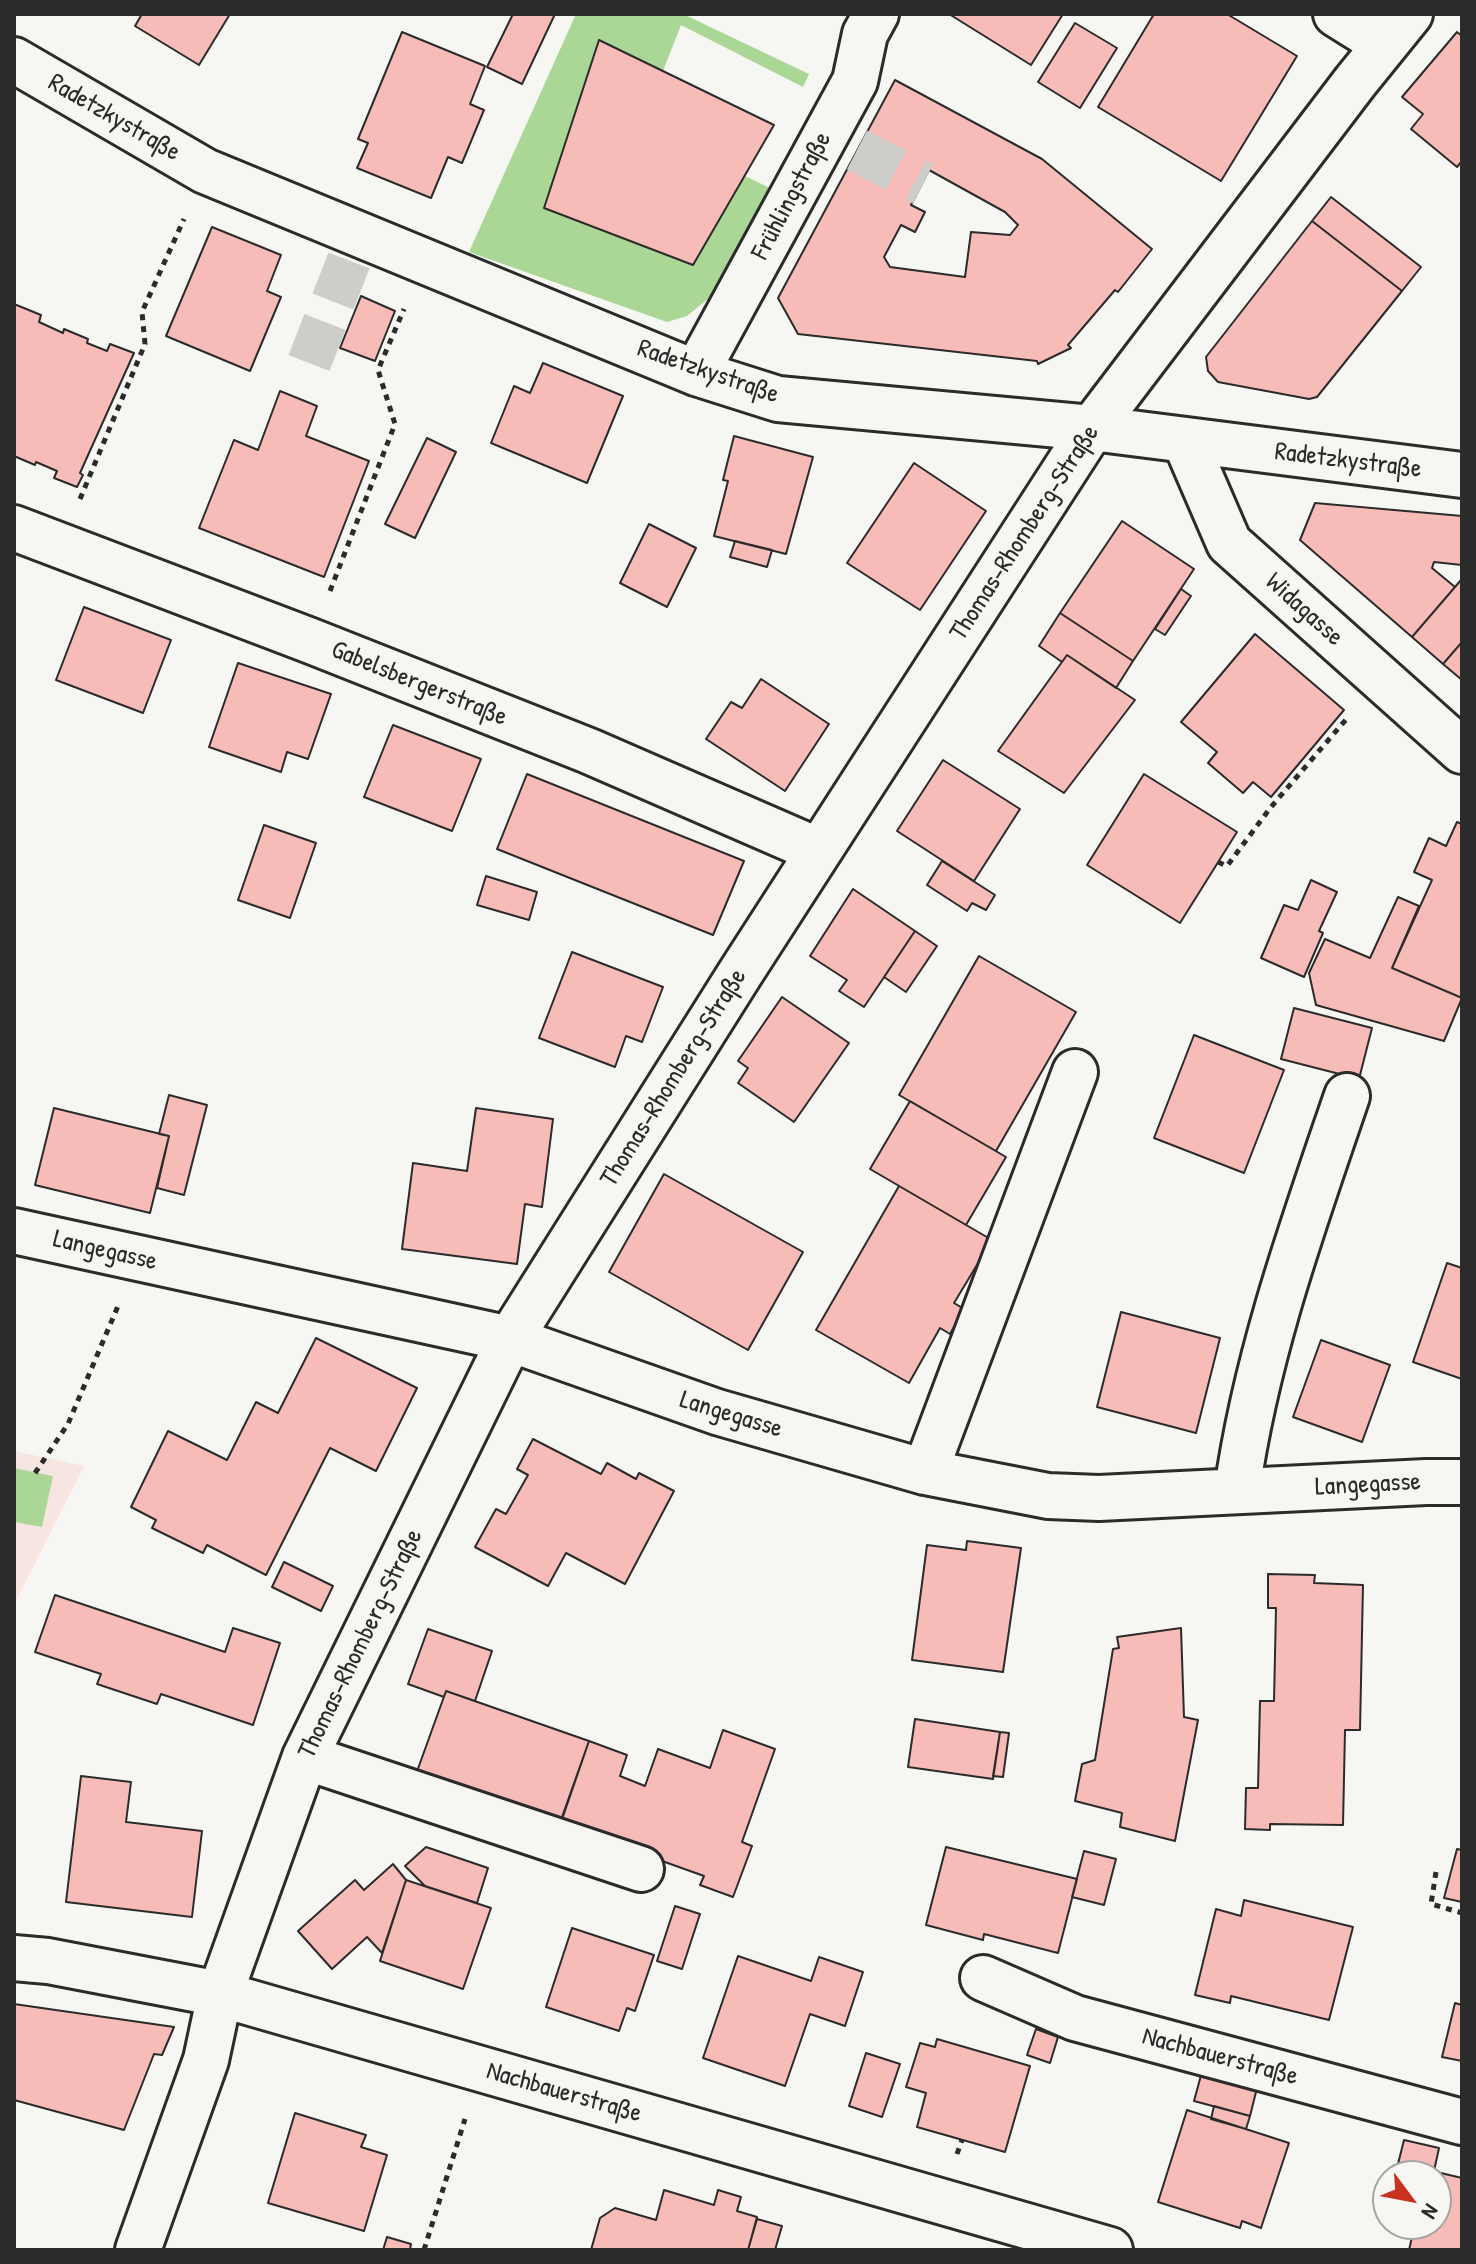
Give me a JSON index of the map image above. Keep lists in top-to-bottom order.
{
  "streets": {
    "street": [
      "Radetzkystraße",
      "Frühlingstraße",
      "Thomas-Rhomberg-Straße",
      "Widagasse",
      "Gabelsbergerstraße",
      "Langegasse",
      "Nachbauerstraße"
    ]
  },
  "crossings": [
    ["Radetzkystraße", "Frühlingstraße"],
    ["Radetzkystraße", "Thomas-Rhomberg-Straße"],
    ["Radetzkystraße", "Widagasse"],
    ["Thomas-Rhomberg-Straße", "Gabelsbergerstraße"],
    ["Thomas-Rhomberg-Straße", "Langegasse"],
    ["Thomas-Rhomberg-Straße", "Nachbauerstraße"]
  ],
  "north": "bottom right"
}
